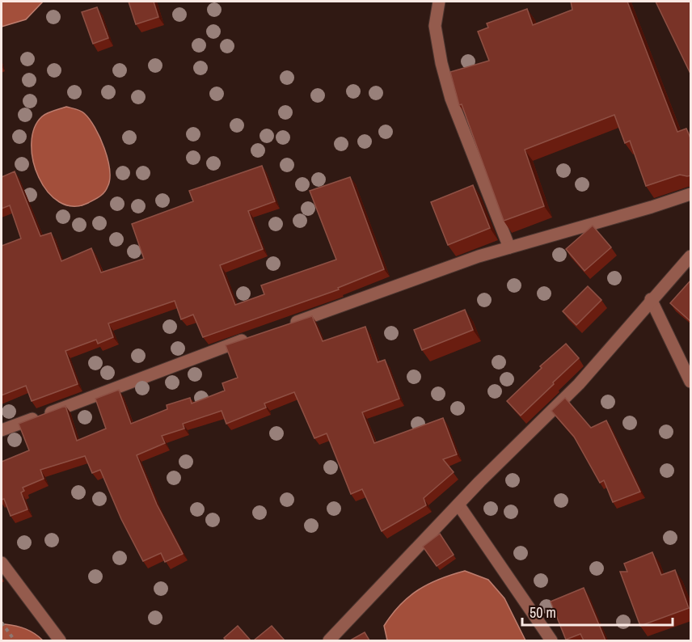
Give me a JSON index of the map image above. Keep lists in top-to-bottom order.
{
  "scale_bar": "50 m"
}
